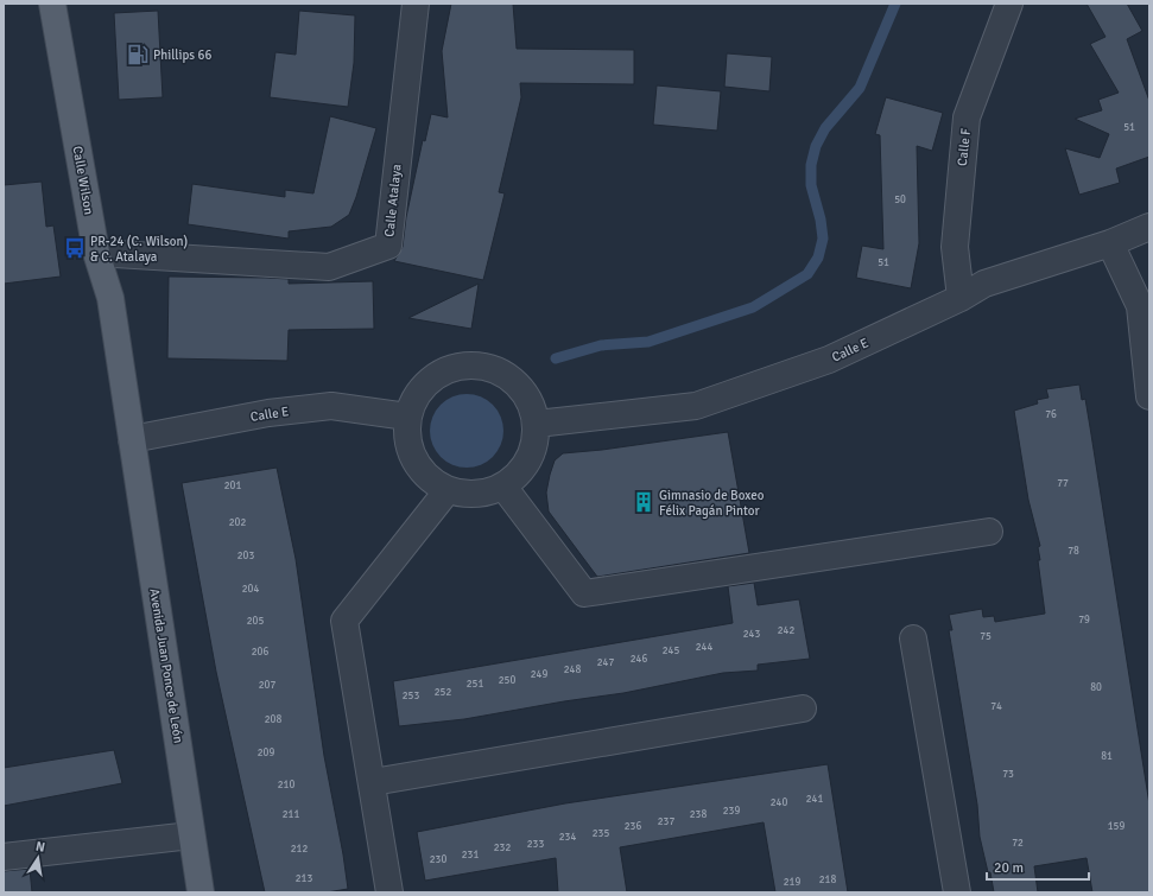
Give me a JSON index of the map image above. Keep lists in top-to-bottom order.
{
  "streets": {
    "main road": ["Calle Wilson", "Avenida Juan Ponce de León"],
    "street": ["Calle F", "Calle Atalaya", "Calle E"]
  },
  "crossings": [
    ["Calle F", "Calle E"],
    ["Calle Wilson", "Calle Atalaya"],
    ["Calle Wilson", "Calle E"],
    ["Calle Wilson", "Avenida Juan Ponce de León"],
    ["Calle E", "Avenida Juan Ponce de León"]
  ],
  "places": {
    "fuel station": ["Phillips 66"],
    "bus stop": ["PR-24 (C. Wilson) & C. Atalaya"],
    "building": ["Gimnasio de Boxeo Félix Pagán Pintor"]
  },
  "house_numbers": [
    "51",
    "50",
    "51",
    "76",
    "77",
    "201",
    "202",
    "78",
    "203",
    "204",
    "79",
    "205",
    "242",
    "243",
    "75",
    "244",
    "245",
    "206",
    "246",
    "247",
    "248",
    "249",
    "250",
    "251",
    "207",
    "80",
    "252",
    "253",
    "74",
    "208",
    "209",
    "81",
    "73",
    "210",
    "241",
    "240",
    "239",
    "211",
    "238",
    "237",
    "236",
    "159",
    "235",
    "234",
    "72",
    "233",
    "232",
    "212",
    "231",
    "230",
    "213",
    "218",
    "219"
  ],
  "scale_bar": "20 m",
  "north": "top"
}
